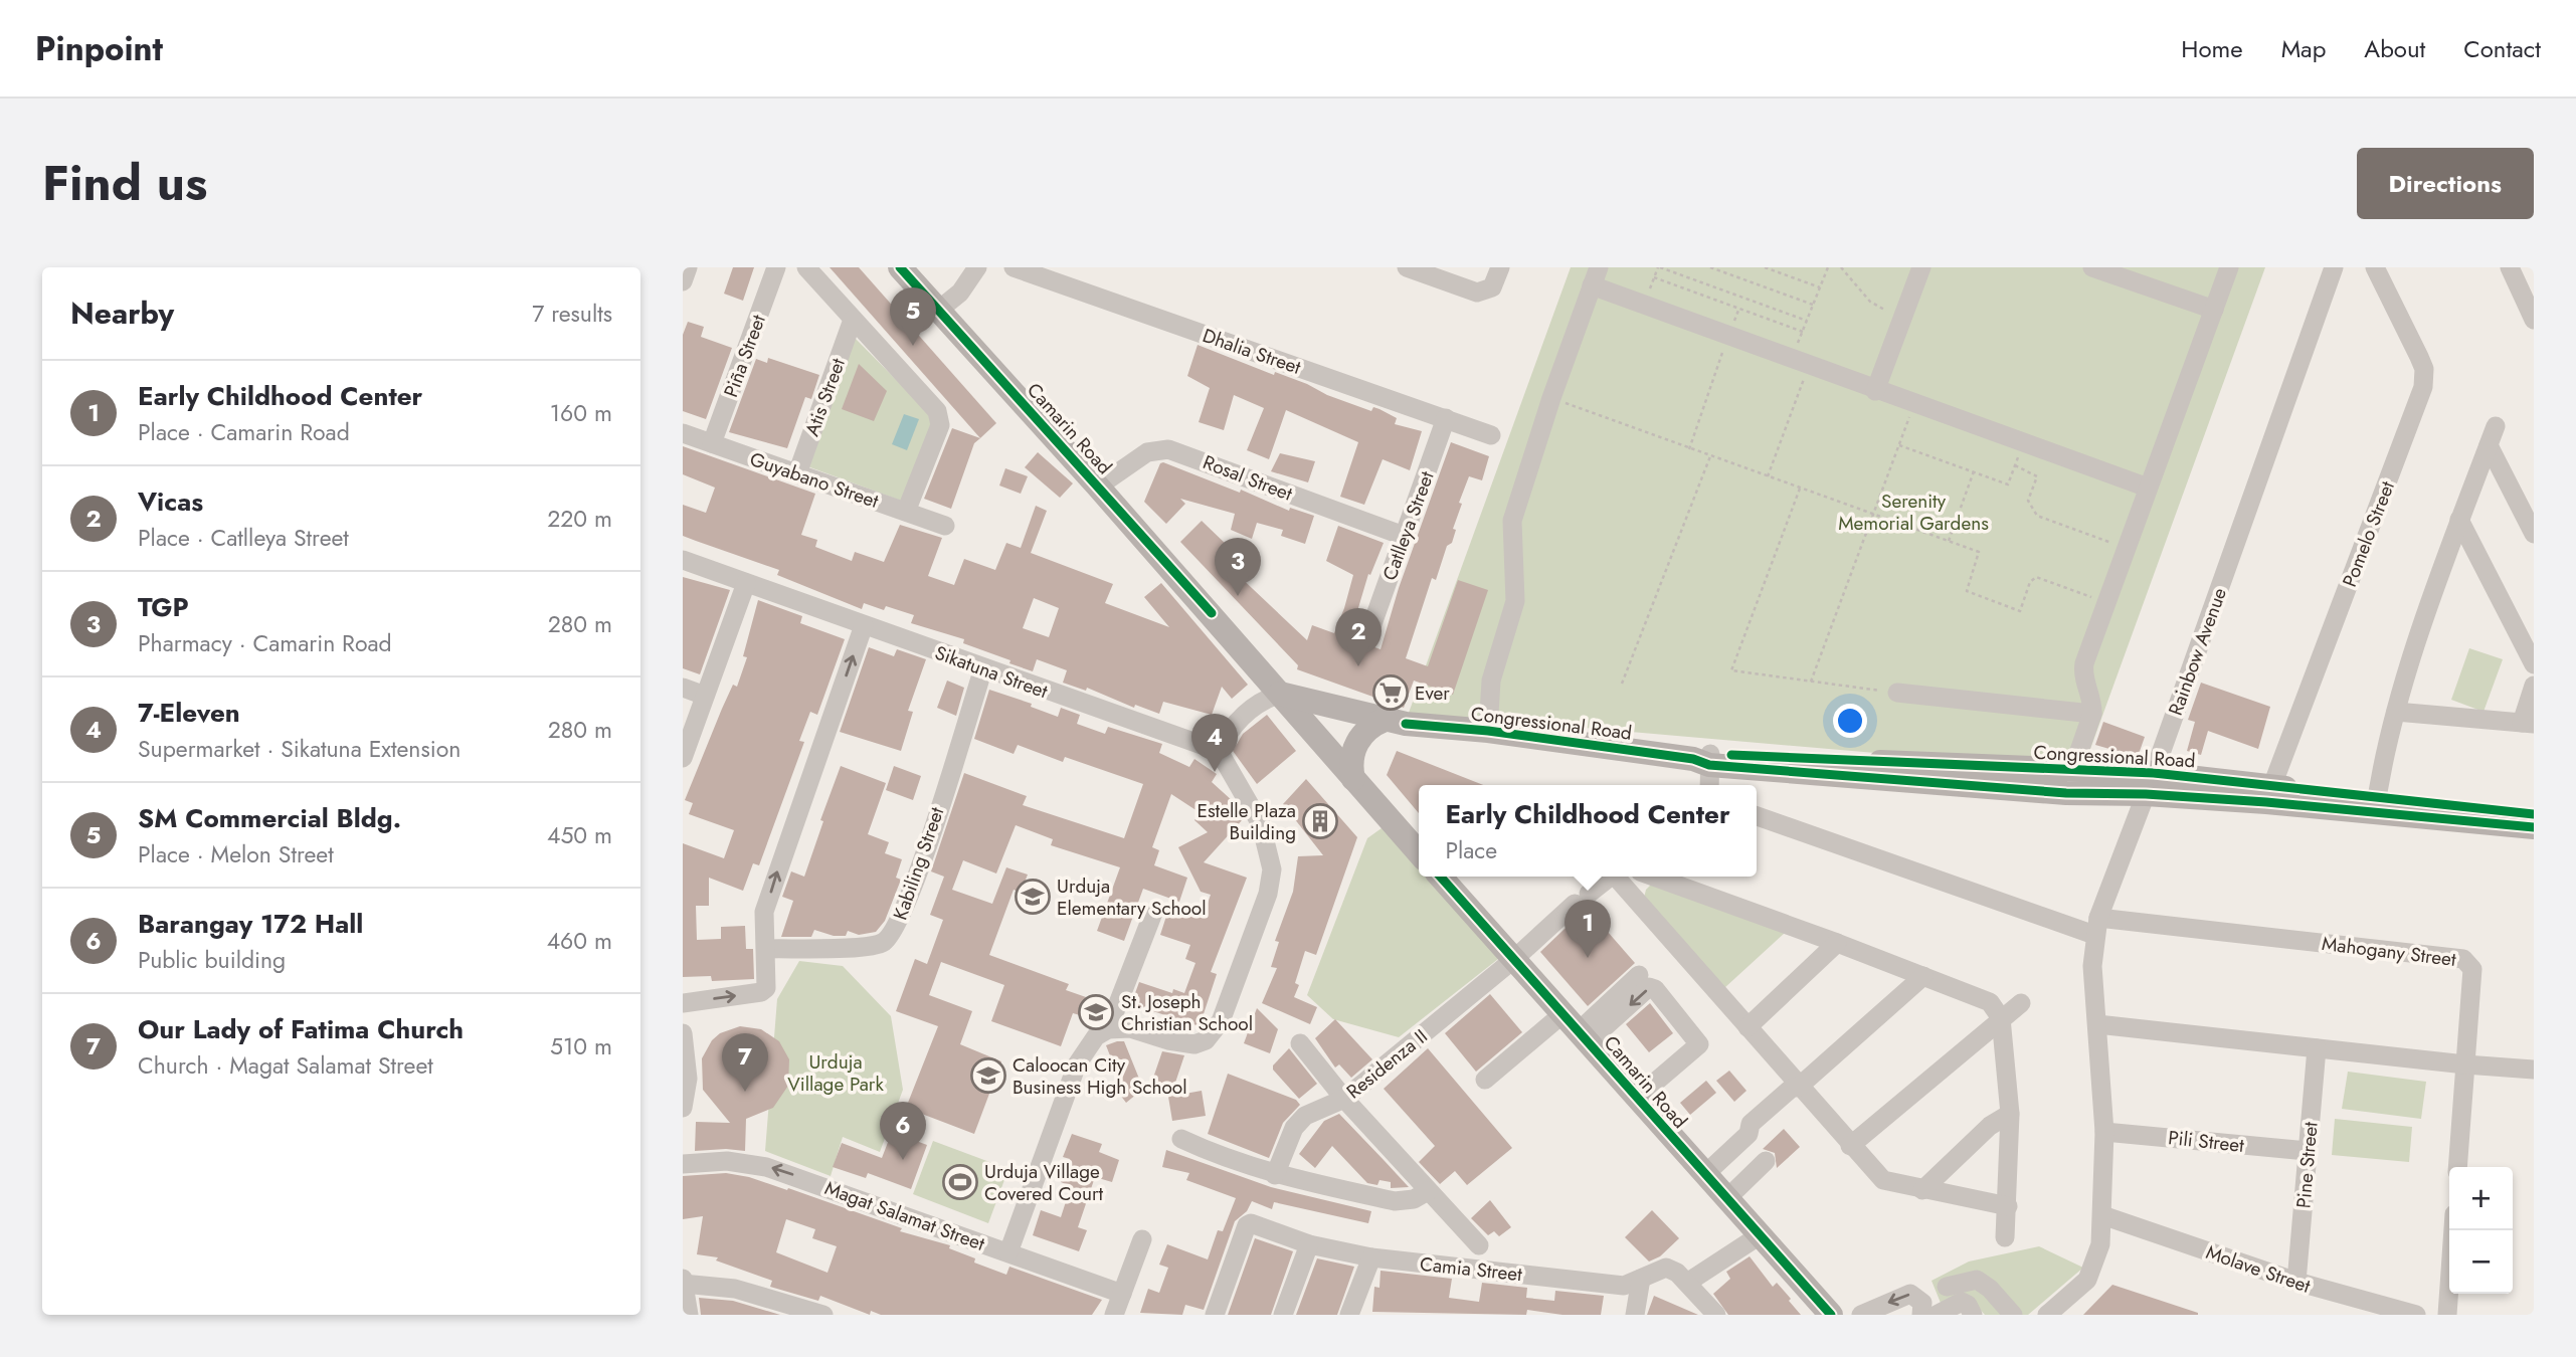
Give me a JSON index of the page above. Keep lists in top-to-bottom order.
{
  "streets": {
    "main road": ["Camarin Road", "Congressional Road"],
    "street": [
      "Dhalia Street",
      "Piña Street",
      "Atis Street",
      "Rosal Street",
      "Guyabano Street",
      "Catlleya Street",
      "Pomelo Street",
      "Rainbow Avenue",
      "Sikatuna Street",
      "Kabiling Street",
      "Mahogany Street",
      "Residenza II",
      "Pili Street",
      "Pine Street",
      "Magat Salamat Street",
      "Camia Street",
      "Molave Street"
    ]
  },
  "crossings": [
    ["Dhalia Street", "Catlleya Street"],
    ["Piña Street", "Guyabano Street"],
    ["Atis Street", "Guyabano Street"],
    ["Camarin Road", "Rosal Street"],
    ["Camarin Road", "Congressional Road"],
    ["Camarin Road", "Residenza II"],
    ["Rosal Street", "Catlleya Street"],
    ["Pomelo Street", "Congressional Road"],
    ["Rainbow Avenue", "Congressional Road"],
    ["Rainbow Avenue", "Mahogany Street"],
    ["Rainbow Avenue", "Pili Street"],
    ["Rainbow Avenue", "Molave Street"],
    ["Sikatuna Street", "Kabiling Street"],
    ["Pili Street", "Pine Street"],
    ["Pine Street", "Molave Street"]
  ],
  "parks": ["Serenity Memorial Gardens", "Urduja Village Park"],
  "places": {
    "supermarket": ["Ever"],
    "building": ["Estelle Plaza Building"],
    "school or university": ["Urduja Elementary School", "St. Joseph Christian School", "Caloocan City Business High School"],
    "sports": ["Urduja Village Covered Court"]
  },
  "page": {
    "header": "Pinpoint",
    "nav": [
      "Home",
      "Map",
      "About",
      "Contact"
    ],
    "title": "Find us",
    "buttons": "Directions",
    "heading": ["Nearby", "7 results"],
    "pins": [
      "5",
      "3",
      "2",
      "4",
      "1",
      "7",
      "6"
    ],
    "list": [
      {
        "mark": "1",
        "name": "Early Childhood Center",
        "note": "Place · Camarin Road",
        "value": "160 m"
      },
      {
        "mark": "2",
        "name": "Vicas",
        "note": "Place · Catlleya Street",
        "value": "220 m"
      },
      {
        "mark": "3",
        "name": "TGP",
        "note": "Pharmacy · Camarin Road",
        "value": "280 m"
      },
      {
        "mark": "4",
        "name": "7-Eleven",
        "note": "Supermarket · Sikatuna Extension",
        "value": "280 m"
      },
      {
        "mark": "5",
        "name": "SM Commercial Bldg.",
        "note": "Place · Melon Street",
        "value": "450 m"
      },
      {
        "mark": "6",
        "name": "Barangay 172 Hall",
        "note": "Public building",
        "value": "460 m"
      },
      {
        "mark": "7",
        "name": "Our Lady of Fatima Church",
        "note": "Church · Magat Salamat Street",
        "value": "510 m"
      }
    ],
    "popup": ["Early Childhood Center", "Place"],
    "map_buttons": ["+", "−"]
  }
}
